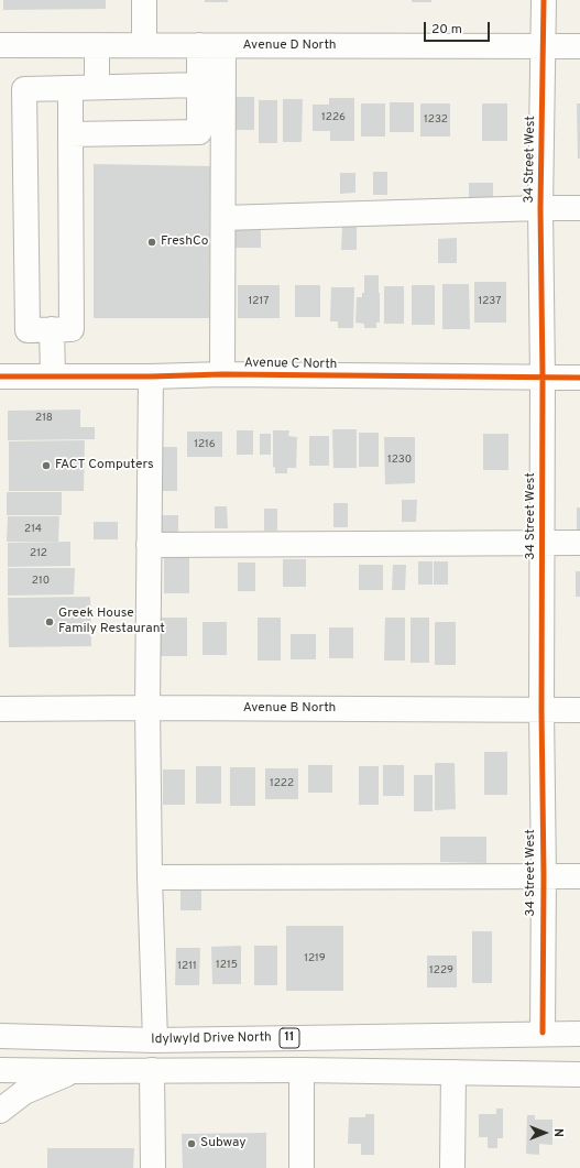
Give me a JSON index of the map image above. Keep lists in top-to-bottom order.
{
  "streets": {
    "street": [
      "Avenue D North",
      "34 Street West",
      "Avenue C North",
      "Avenue B North",
      "11",
      "Idylwyld Drive North"
    ]
  },
  "crossings": [
    ["Avenue D North", "34 Street West"],
    ["34 Street West", "Avenue C North"],
    ["34 Street West", "Avenue B North"],
    ["34 Street West", "Idylwyld Drive North"]
  ],
  "places": [
    "FreshCo",
    "FACT Computers",
    "Greek House Family Restaurant",
    "Subway"
  ],
  "house_numbers": [
    "1226",
    "1232",
    "1217",
    "1237",
    "218",
    "1216",
    "1230",
    "214",
    "212",
    "210",
    "1222",
    "1219",
    "1215",
    "1211",
    "1229"
  ],
  "scale_bar": "20 m",
  "north": "right"
}
